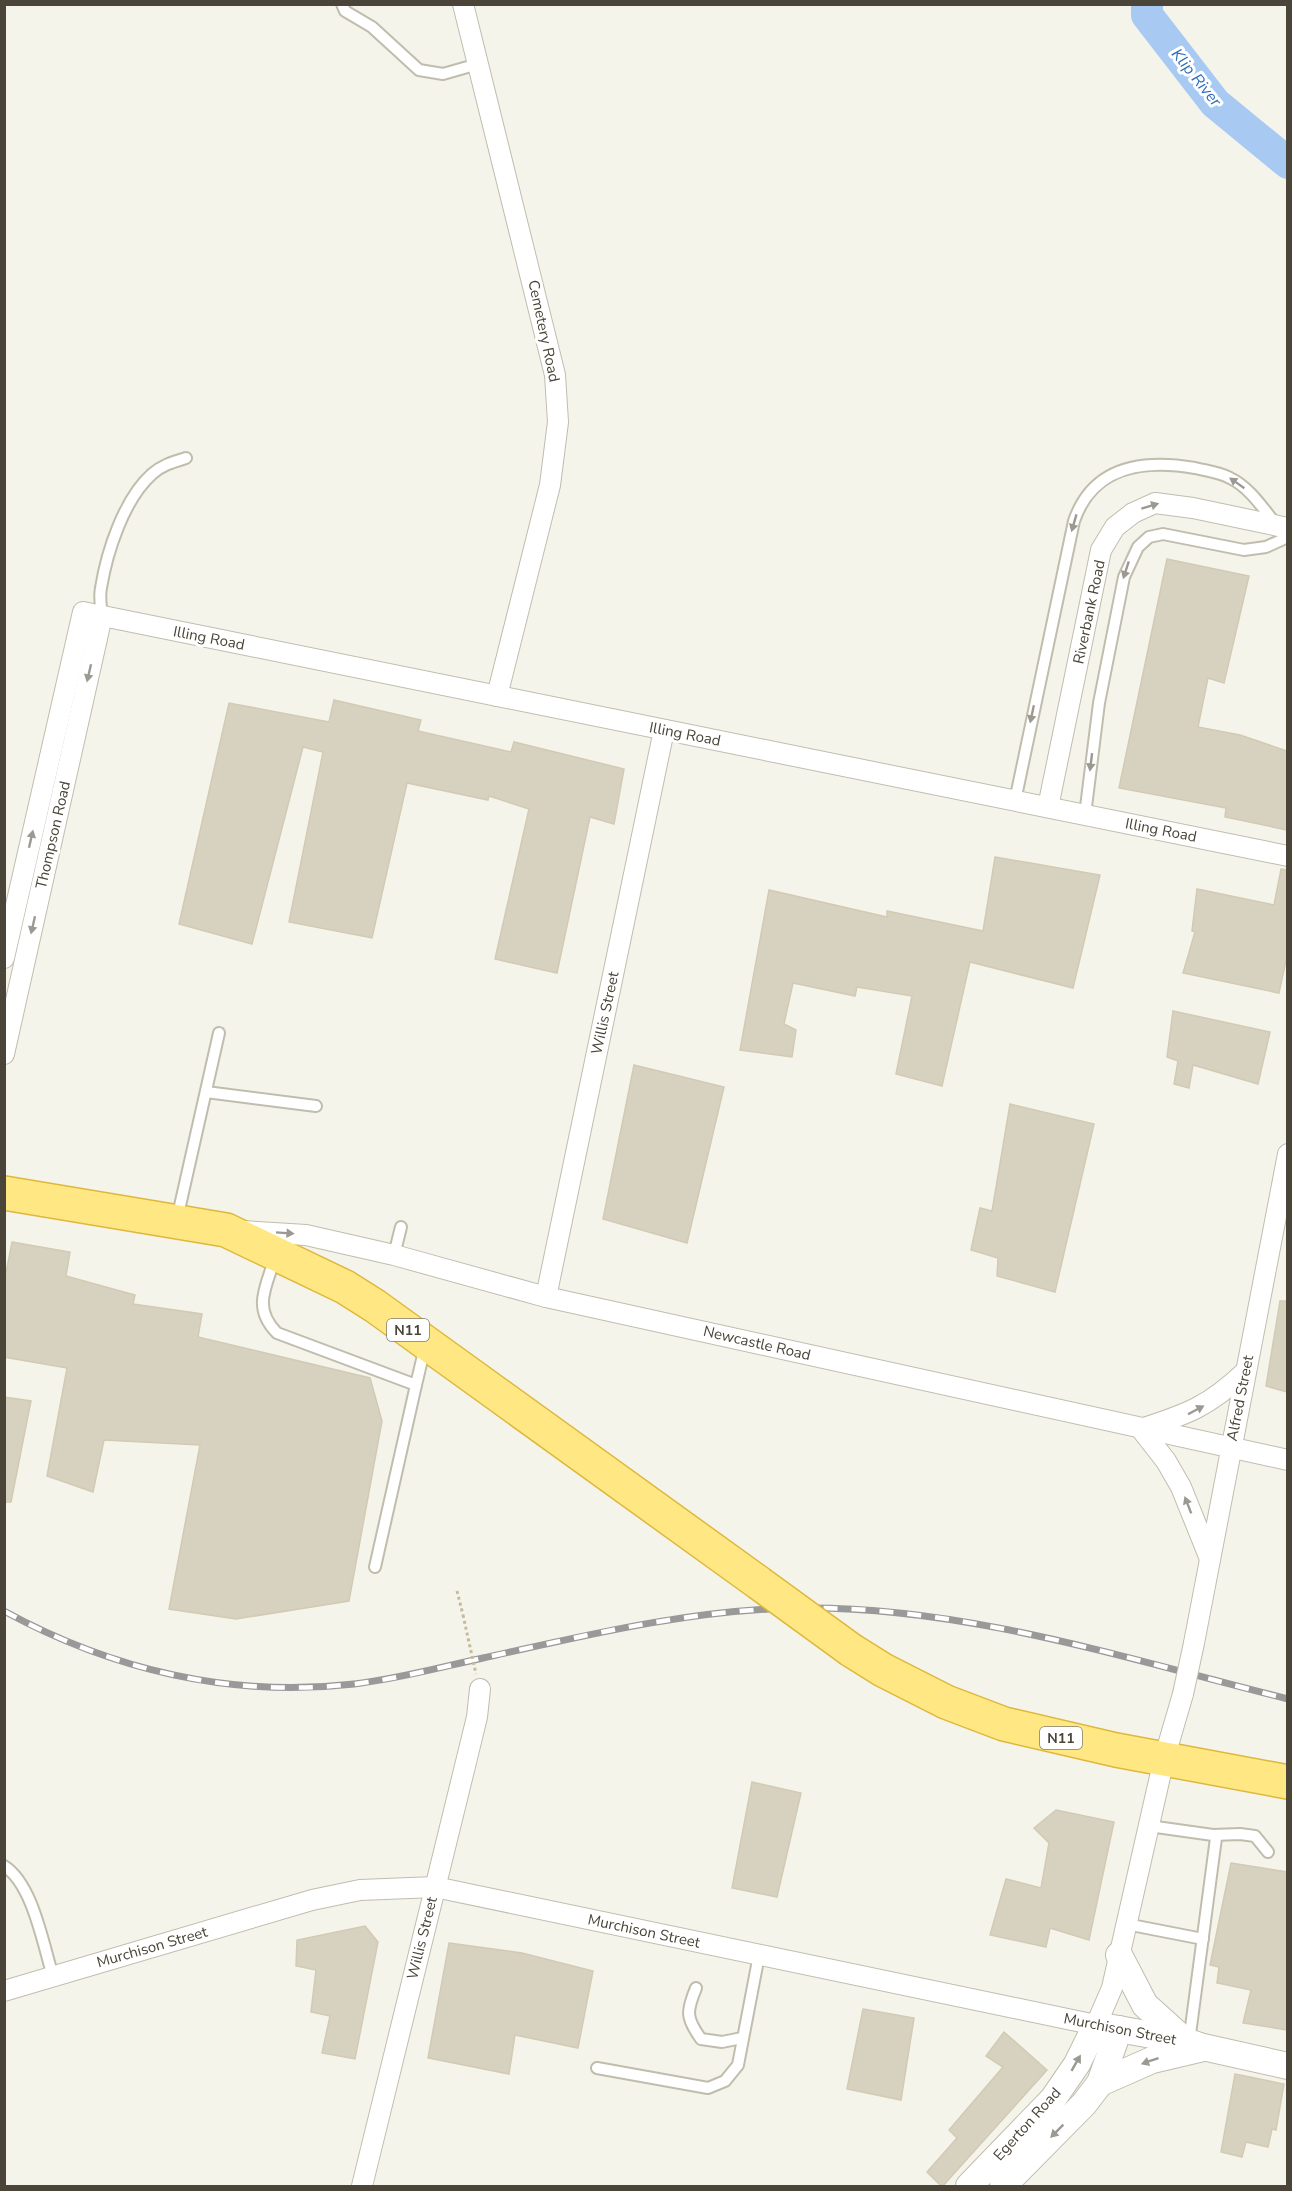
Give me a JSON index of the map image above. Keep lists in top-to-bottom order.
{
  "streets": {
    "highway": ["N11"],
    "street": [
      "Cemetery Road",
      "Riverbank Road",
      "Illing Road",
      "Thompson Road",
      "Willis Street",
      "Newcastle Road",
      "Alfred Street",
      "Murchison Street",
      "Egerton Road"
    ]
  },
  "crossings": [
    ["Cemetery Road", "Illing Road"],
    ["Riverbank Road", "Illing Road"],
    ["Illing Road", "Thompson Road"],
    ["Illing Road", "Willis Street"],
    ["Willis Street", "Newcastle Road"],
    ["Willis Street", "Murchison Street"],
    ["N11", "Newcastle Road"],
    ["N11", "Alfred Street"],
    ["Newcastle Road", "Alfred Street"],
    ["Alfred Street", "Murchison Street"],
    ["Alfred Street", "Egerton Road"],
    ["Murchison Street", "Egerton Road"]
  ],
  "water": ["Klip River"]
}
